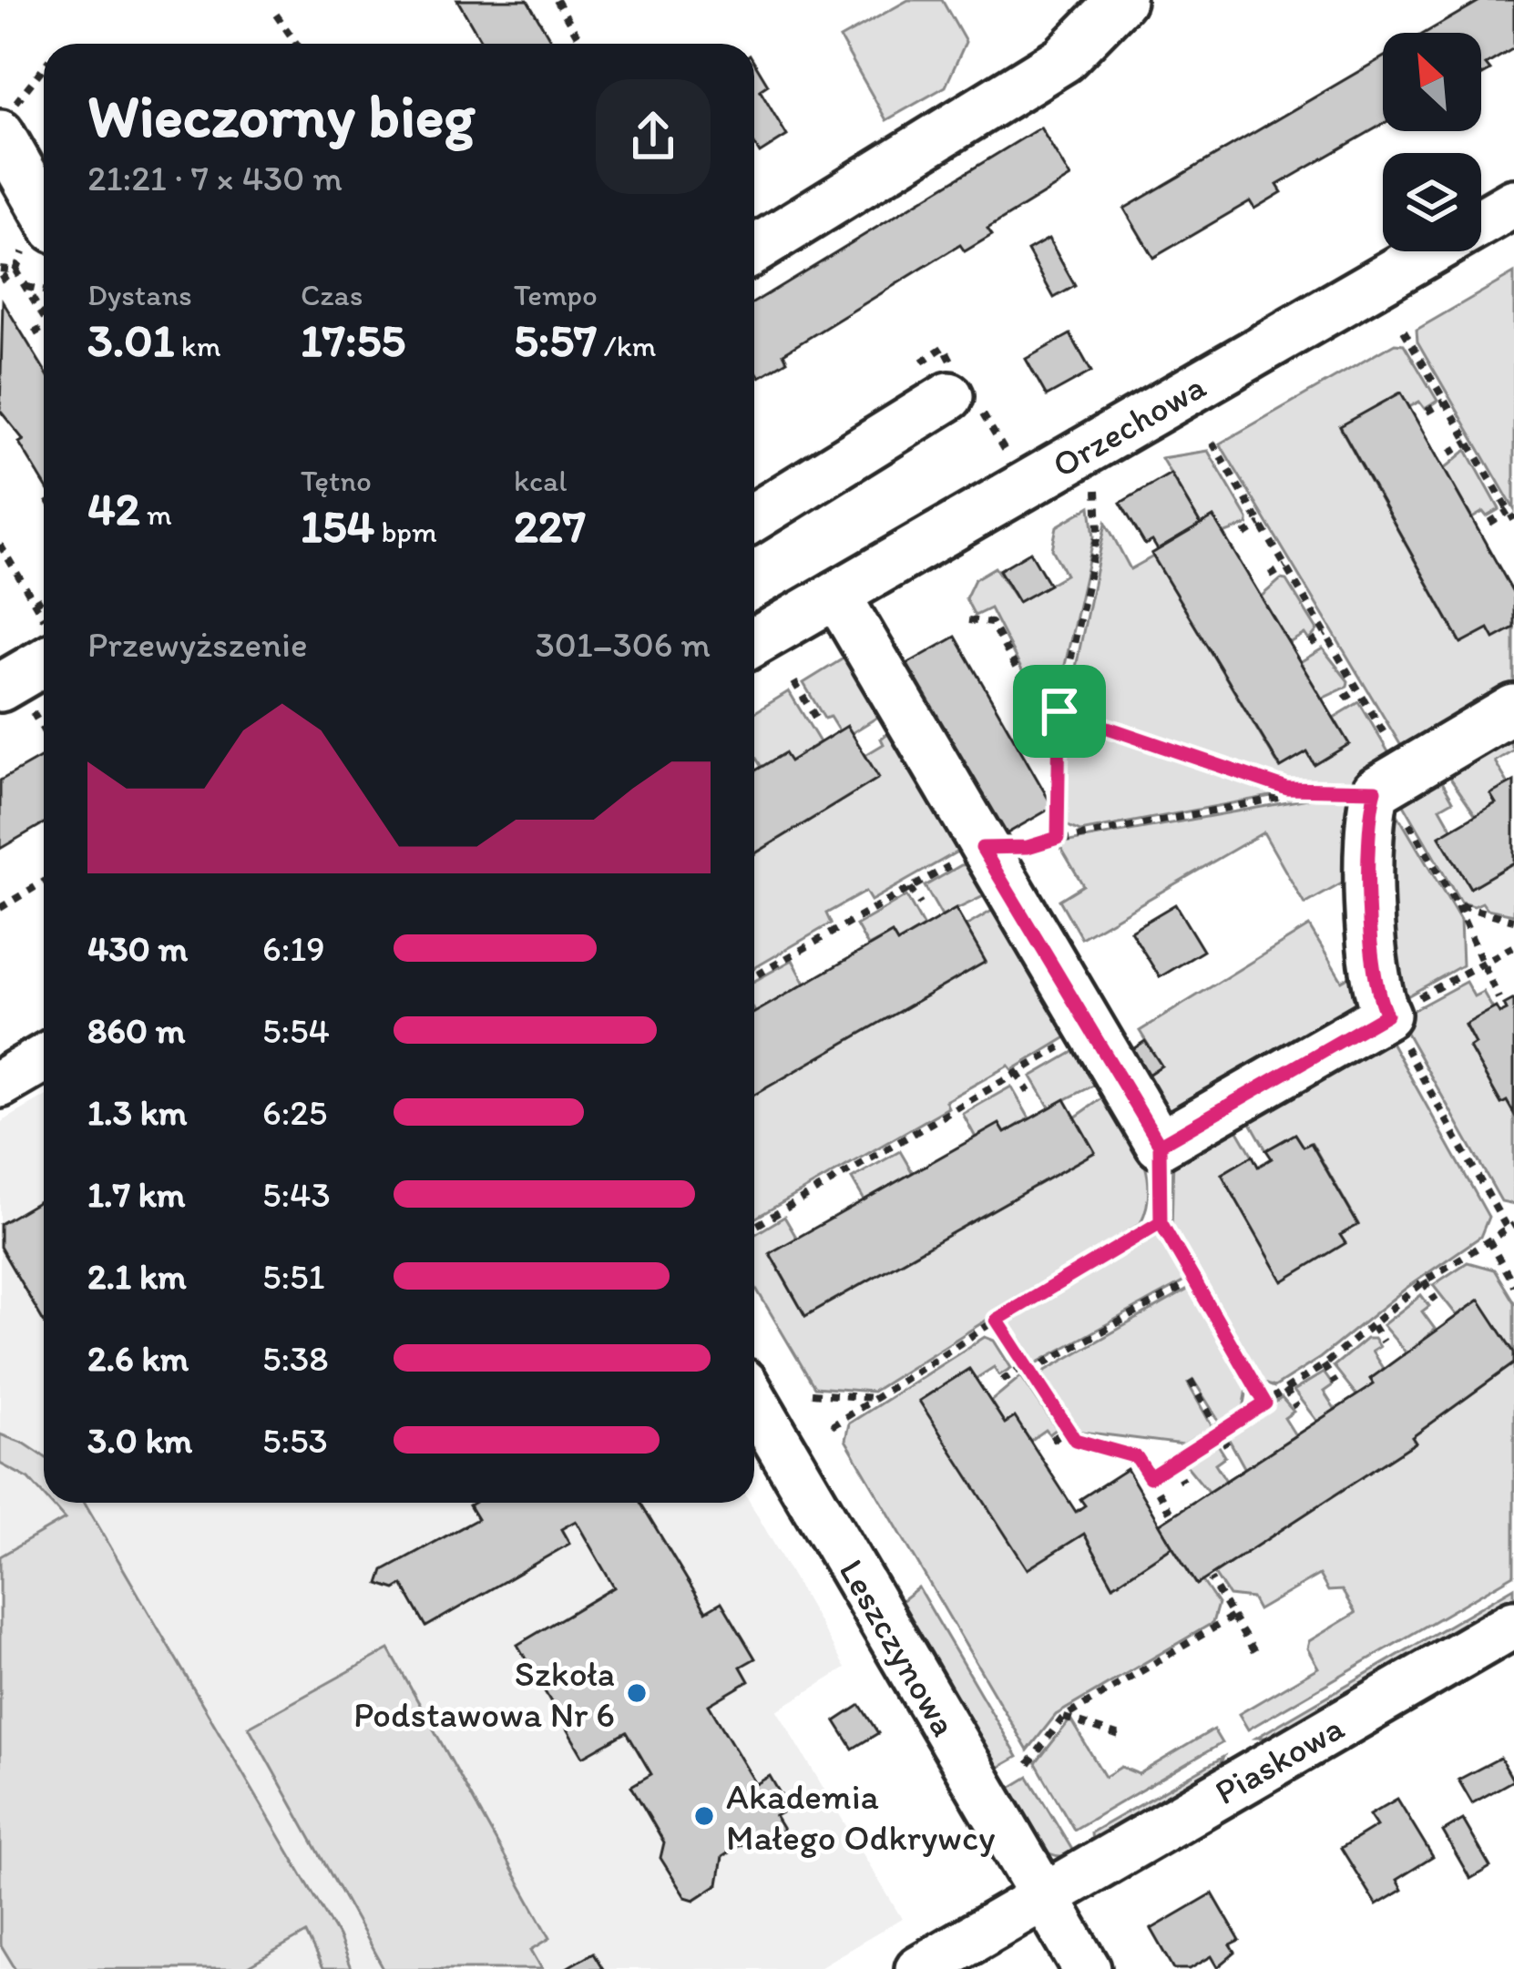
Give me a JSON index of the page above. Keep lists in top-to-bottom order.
{
  "streets": {
    "street": ["Orzechowa", "Leszczynowa", "Piaskowa"]
  },
  "crossings": [
    ["Leszczynowa", "Piaskowa"]
  ],
  "places": ["Szkoła Podstawowa Nr 6", "Akademia Małego Odkrywcy"],
  "north": "top left",
  "page": {
    "heading": ["Wieczorny bieg", "21:21 · 7 × 430 m"],
    "stats": [
      ["Dystans", "3.01 km"],
      ["Czas", "17:55"],
      ["Tempo", "5:57 /km"],
      ["42 m"],
      ["Tętno", "154 bpm"],
      ["kcal", "227"]
    ],
    "chart": ["Przewyższenie", "301–306 m"],
    "list": [
      {
        "name": "430 m",
        "note": "6:19"
      },
      {
        "name": "860 m",
        "note": "5:54"
      },
      {
        "name": "1.3 km",
        "note": "6:25"
      },
      {
        "name": "1.7 km",
        "note": "5:43"
      },
      {
        "name": "2.1 km",
        "note": "5:51"
      },
      {
        "name": "2.6 km",
        "note": "5:38"
      },
      {
        "name": "3.0 km",
        "note": "5:53"
      }
    ]
  }
}
